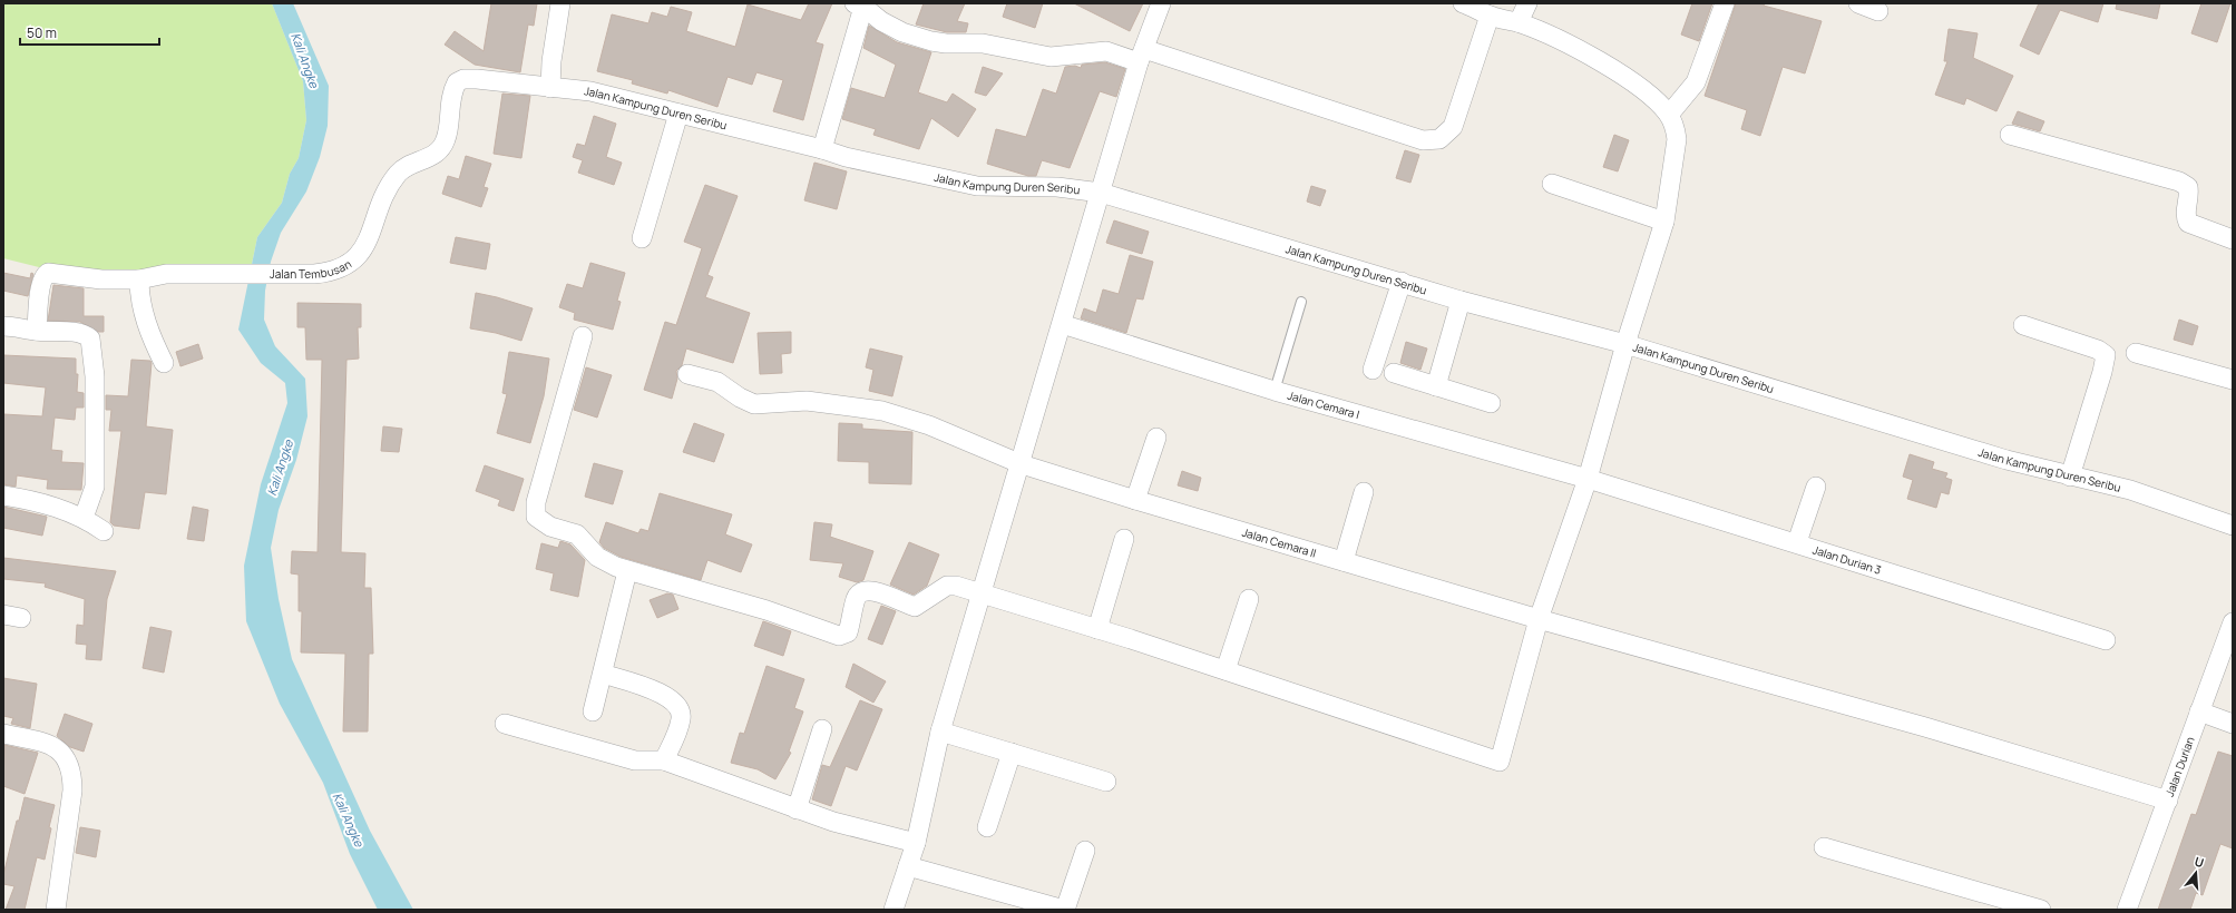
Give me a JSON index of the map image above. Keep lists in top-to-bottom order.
{
  "streets": {
    "street": [
      "Jalan Kampung Duren Seribu",
      "Jalan Tembusan",
      "Jalan Cemara I",
      "Jalan Cemara II",
      "Jalan Durian 3",
      "Jalan Durian"
    ]
  },
  "crossings": [
    ["Jalan Kampung Duren Seribu", "Jalan Tembusan"],
    ["Jalan Cemara I", "Jalan Durian 3"],
    ["Jalan Cemara II", "Jalan Durian"]
  ],
  "water": ["Kali Angke"],
  "scale_bar": "50 m",
  "north": "top"
}
